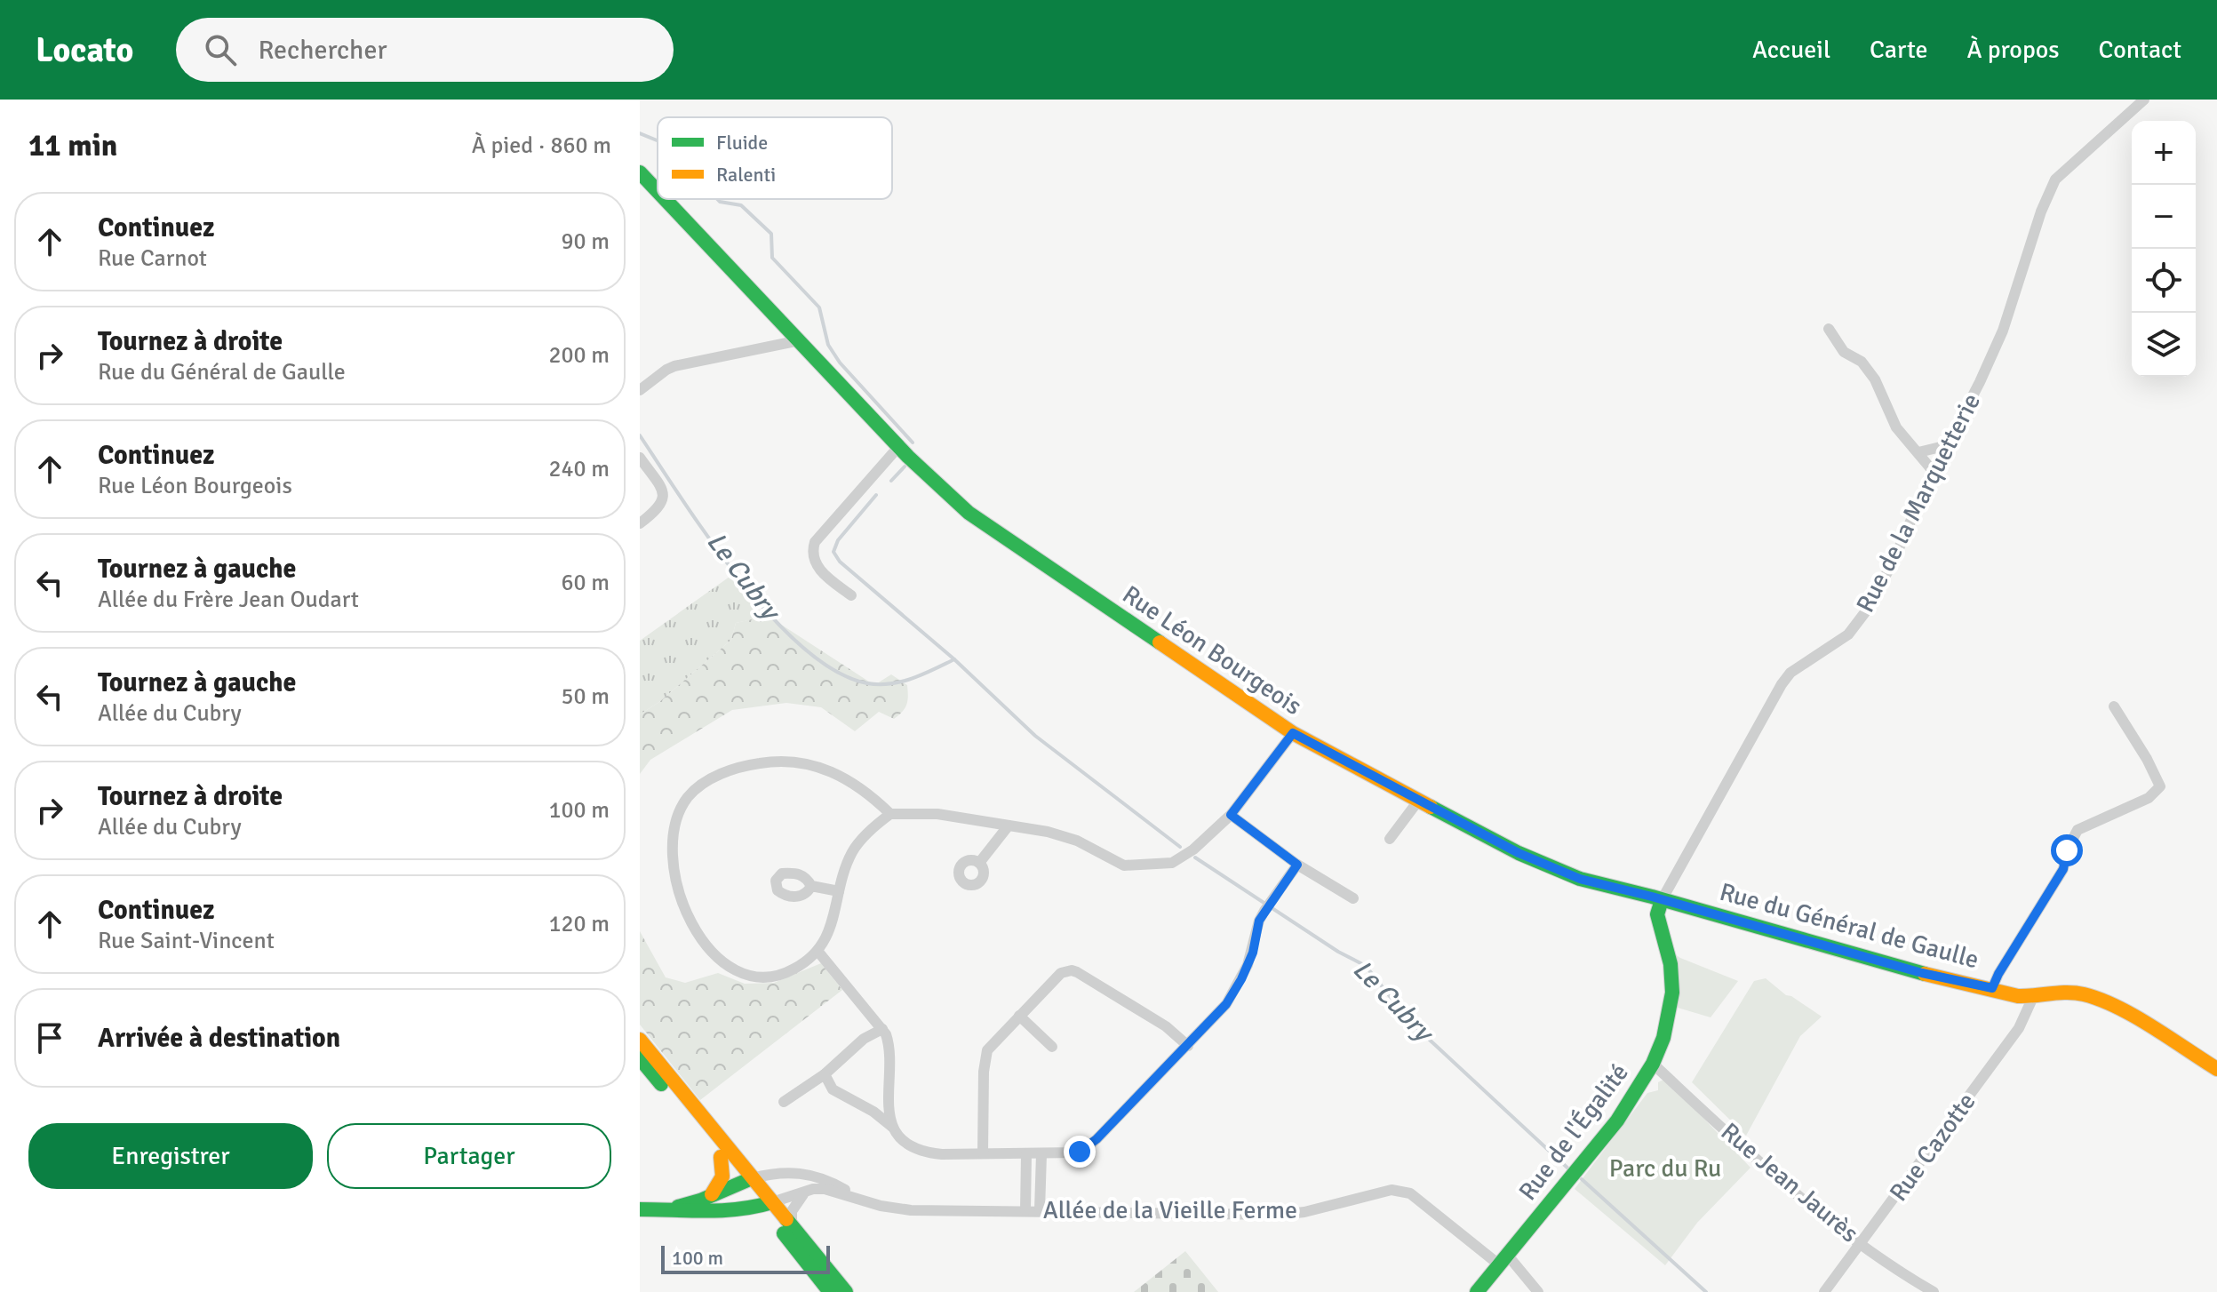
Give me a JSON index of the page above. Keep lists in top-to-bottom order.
{
  "streets": {
    "street": [
      "Rue de la Marquetterie",
      "Rue Léon Bourgeois",
      "Rue du Général de Gaulle",
      "Rue de l'Égalité",
      "Rue Cazotte",
      "Rue Jean Jaurès",
      "Allée de la Vieille Ferme"
    ]
  },
  "crossings": [
    ["Rue de la Marquetterie", "Rue Léon Bourgeois"],
    ["Rue de la Marquetterie", "Rue du Général de Gaulle"],
    ["Rue de la Marquetterie", "Rue de l'Égalité"],
    ["Rue Léon Bourgeois", "Rue du Général de Gaulle"],
    ["Rue Léon Bourgeois", "Rue de l'Égalité"],
    ["Rue du Général de Gaulle", "Rue de l'Égalité"],
    ["Rue du Général de Gaulle", "Rue Cazotte"],
    ["Rue de l'Égalité", "Rue Jean Jaurès"],
    ["Rue de l'Égalité", "Allée de la Vieille Ferme"],
    ["Rue Cazotte", "Rue Jean Jaurès"]
  ],
  "water": ["Le Cubry"],
  "parks": ["Parc du Ru"],
  "legend": ["Fluide", "Ralenti"],
  "scale_bar": "100 m",
  "page": {
    "header": "Locato",
    "search": "Rechercher",
    "nav": [
      "Accueil",
      "Carte",
      "À propos",
      "Contact"
    ],
    "heading": ["11 min", "À pied · 860 m"],
    "map_buttons": ["+", "−"],
    "list": [
      ["Continuez", "Rue Carnot", "90 m"],
      ["Tournez à droite", "Rue du Général de Gaulle", "200 m"],
      ["Continuez", "Rue Léon Bourgeois", "240 m"],
      ["Tournez à gauche", "Allée du Frère Jean Oudart", "60 m"],
      ["Tournez à gauche", "Allée du Cubry", "50 m"],
      ["Tournez à droite", "Allée du Cubry", "100 m"],
      ["Continuez", "Rue Saint-Vincent", "120 m"],
      "Arrivée à destination"
    ],
    "buttons": ["Enregistrer", "Partager"],
    "scale": "100 m"
  }
}
